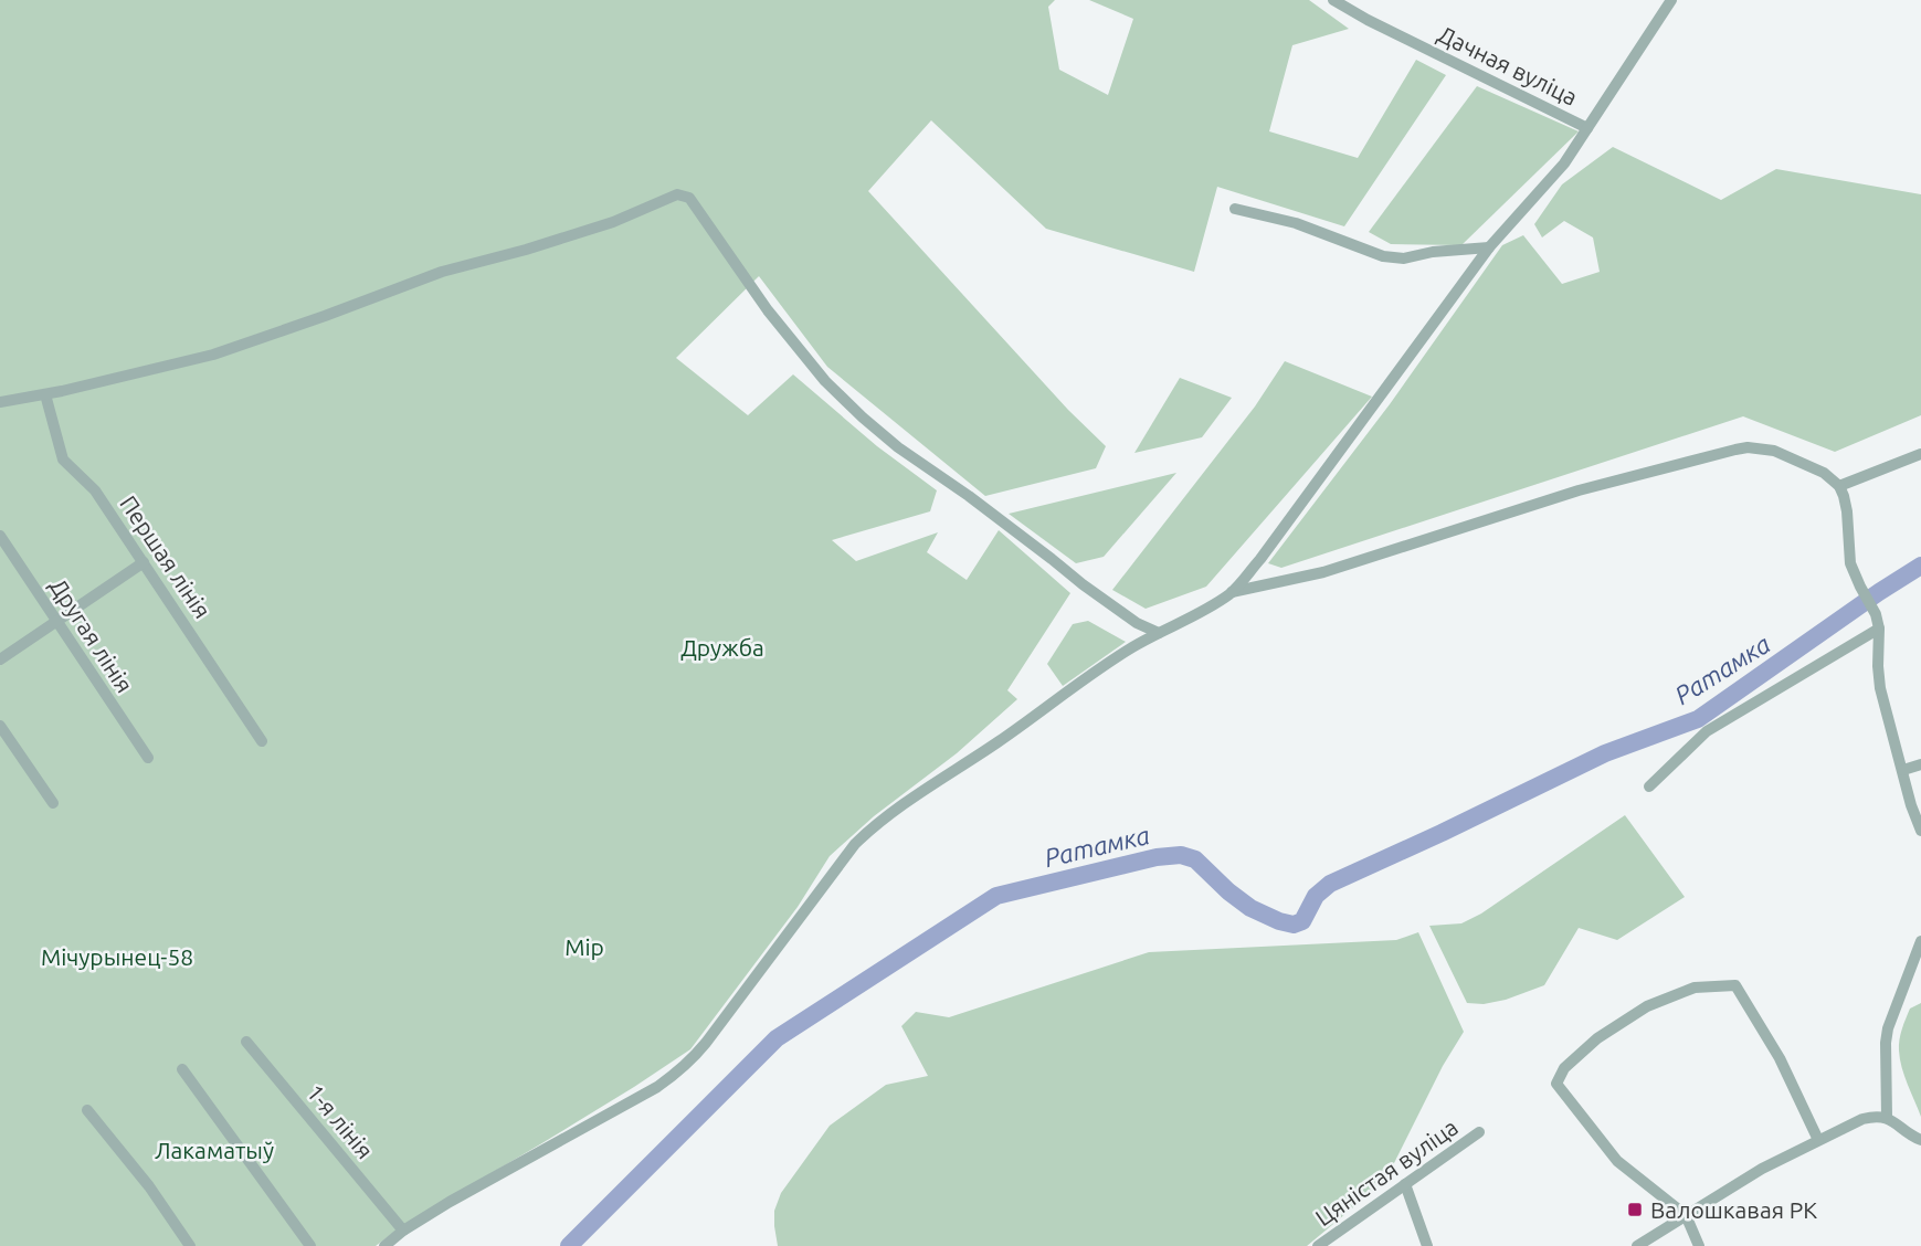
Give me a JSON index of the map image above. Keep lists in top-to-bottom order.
{
  "streets": {
    "street": [
      "Дачная вуліца",
      "Першая лінія",
      "Другая лінія",
      "1-я лінія",
      "Цяністая вуліца"
    ]
  },
  "water": ["Ратамка"],
  "parks": [
    "Дружба",
    "Мір",
    "Мічурынец-58",
    "Лакаматыў"
  ],
  "places": {
    "transit": ["Валошкавая РК"]
  }
}
